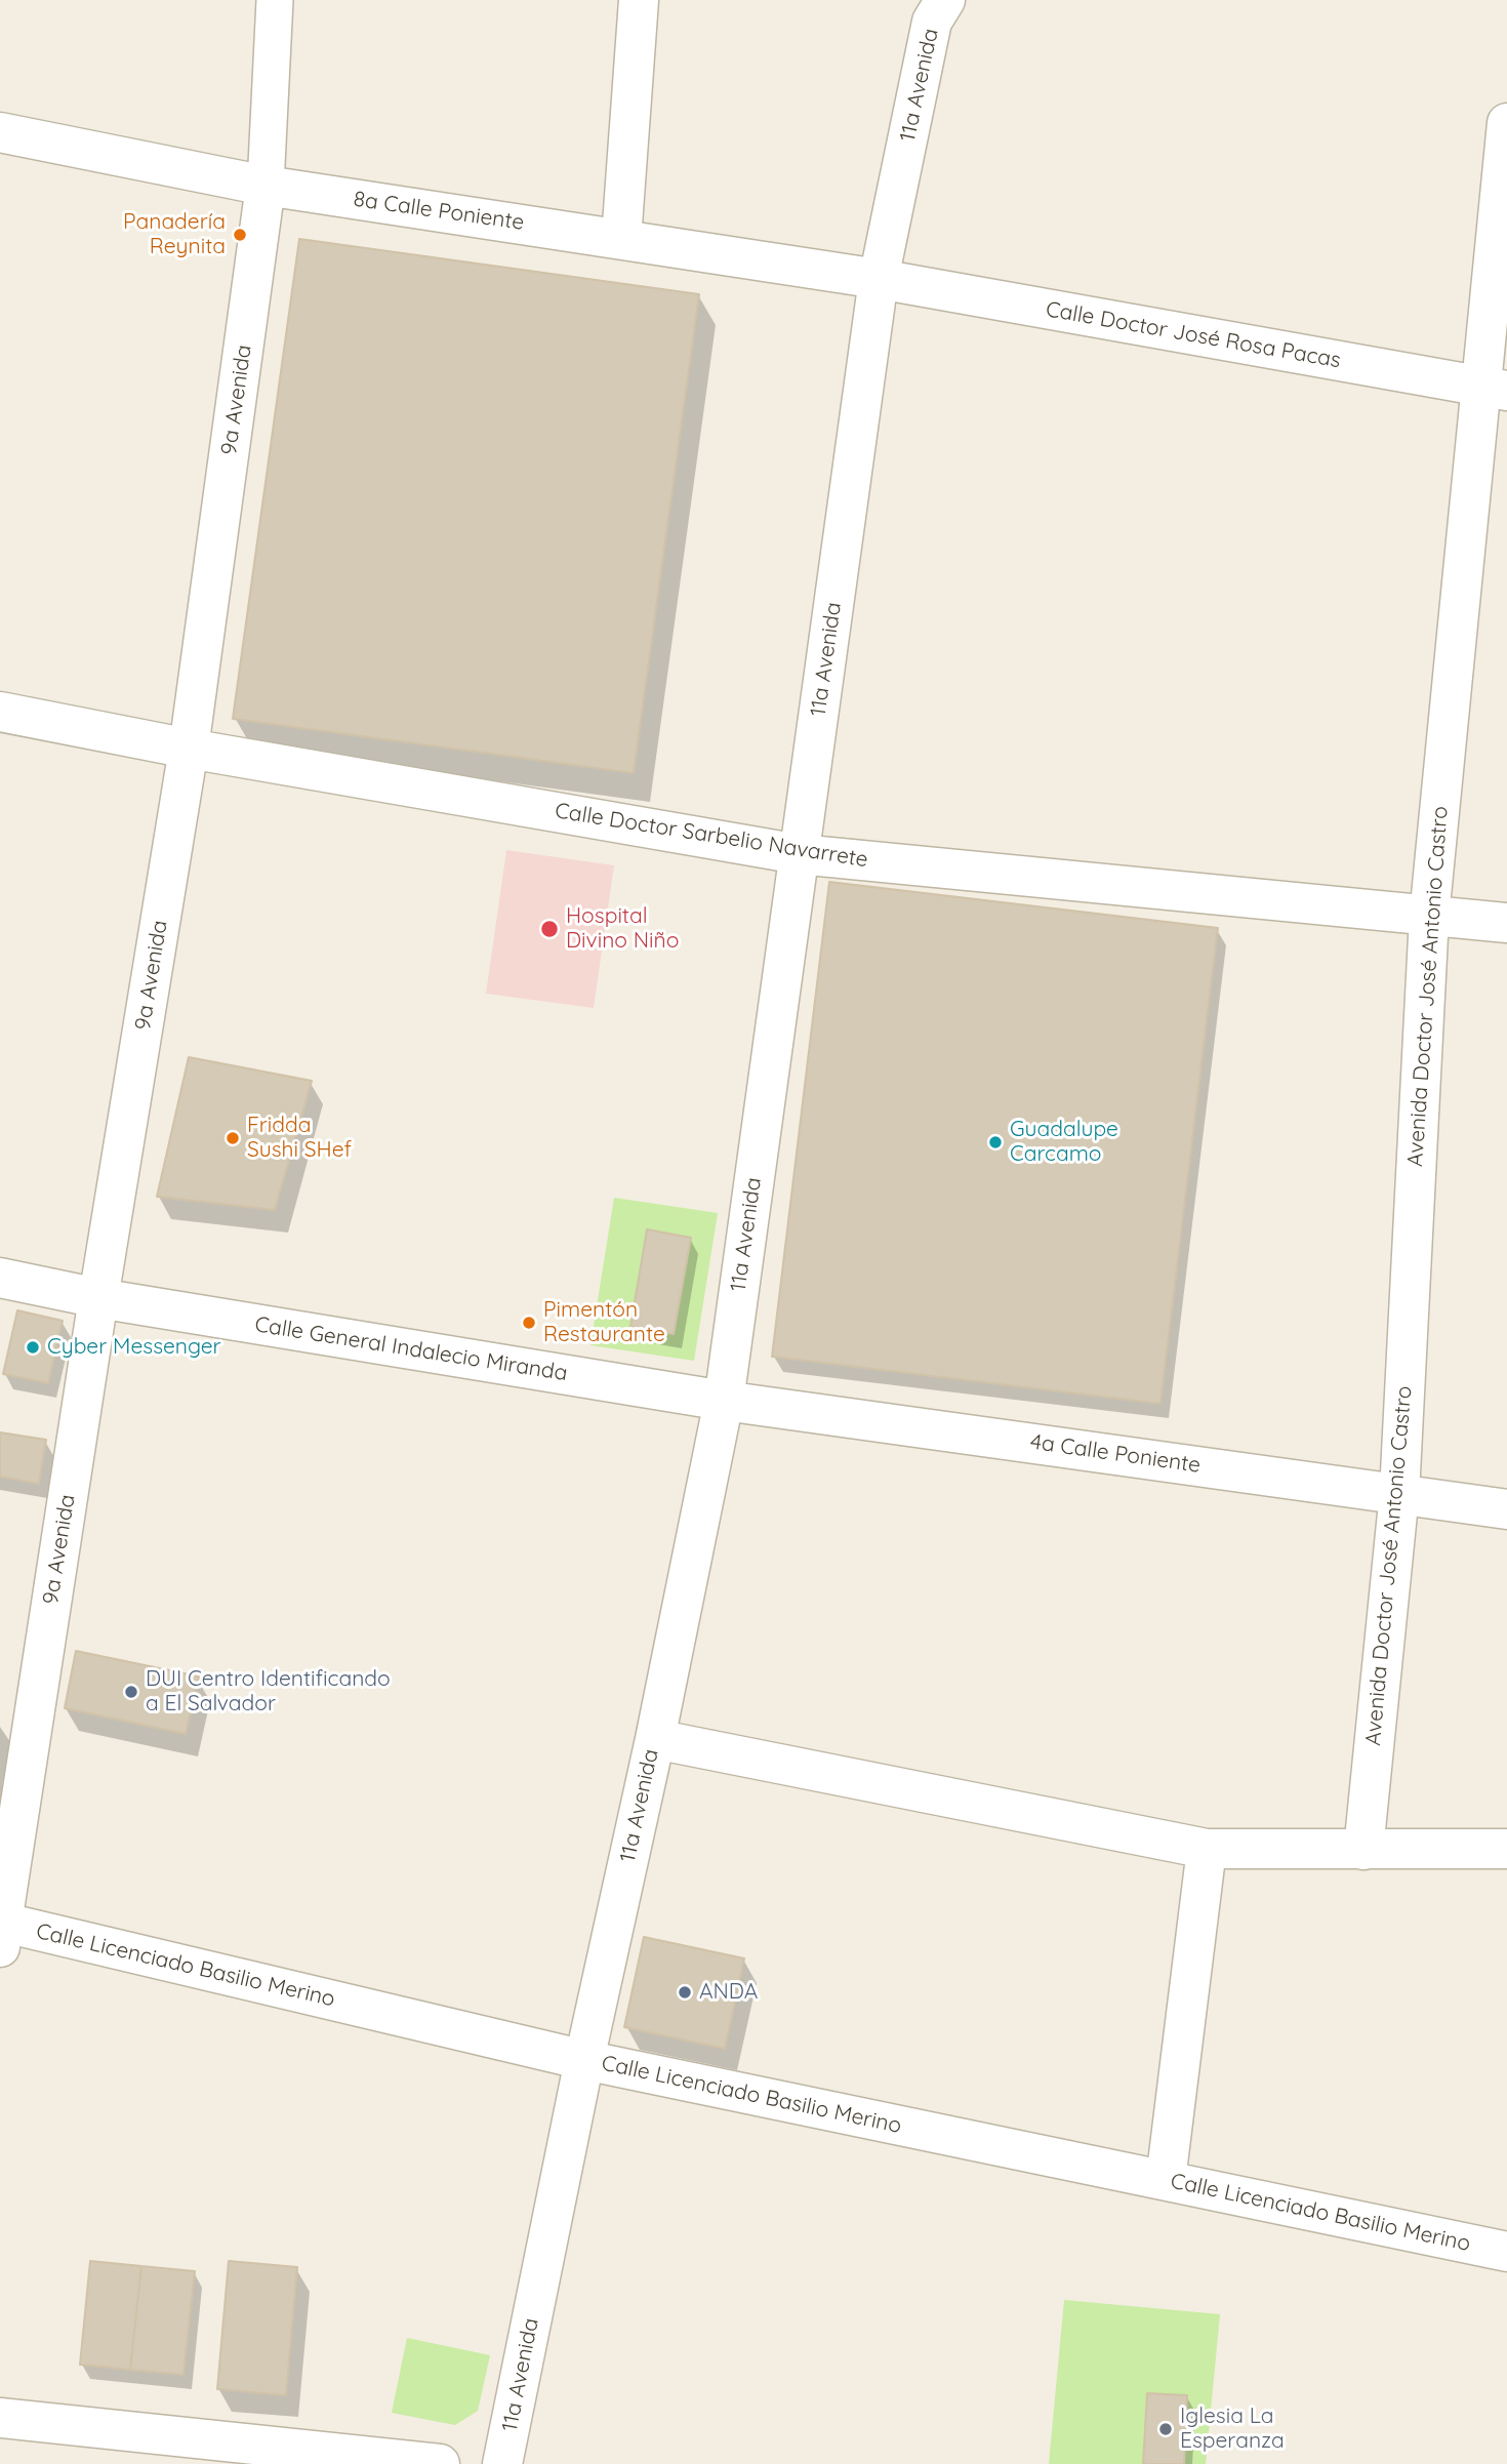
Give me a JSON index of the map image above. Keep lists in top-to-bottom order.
{
  "streets": {
    "street": [
      "11a Avenida",
      "8a Calle Poniente",
      "Calle Doctor José Rosa Pacas",
      "9a Avenida",
      "Calle Doctor Sarbelio Navarrete",
      "Avenida Doctor José Antonio Castro",
      "Calle General Indalecio Miranda",
      "4a Calle Poniente",
      "Calle Licenciado Basilio Merino"
    ]
  },
  "crossings": [
    ["11a Avenida", "8a Calle Poniente"],
    ["11a Avenida", "Calle Doctor José Rosa Pacas"],
    ["11a Avenida", "Calle Doctor Sarbelio Navarrete"],
    ["11a Avenida", "Calle General Indalecio Miranda"],
    ["11a Avenida", "4a Calle Poniente"],
    ["11a Avenida", "Calle Licenciado Basilio Merino"],
    ["8a Calle Poniente", "Calle Doctor José Rosa Pacas"],
    ["8a Calle Poniente", "9a Avenida"],
    ["Calle Doctor José Rosa Pacas", "Avenida Doctor José Antonio Castro"],
    ["9a Avenida", "Calle Doctor Sarbelio Navarrete"],
    ["9a Avenida", "Calle General Indalecio Miranda"],
    ["9a Avenida", "Calle Licenciado Basilio Merino"],
    ["Calle Doctor Sarbelio Navarrete", "Avenida Doctor José Antonio Castro"],
    ["Avenida Doctor José Antonio Castro", "4a Calle Poniente"],
    ["Calle General Indalecio Miranda", "4a Calle Poniente"]
  ],
  "places": [
    "Panadería Reynita",
    "Hospital Divino Niño",
    "Fridda Sushi SHef",
    "Guadalupe Carcamo",
    "Pimentón Restaurante",
    "Cyber Messenger",
    "DUI Centro Identificando a El Salvador",
    "ANDA",
    "Iglesia La Esperanza"
  ]
}
